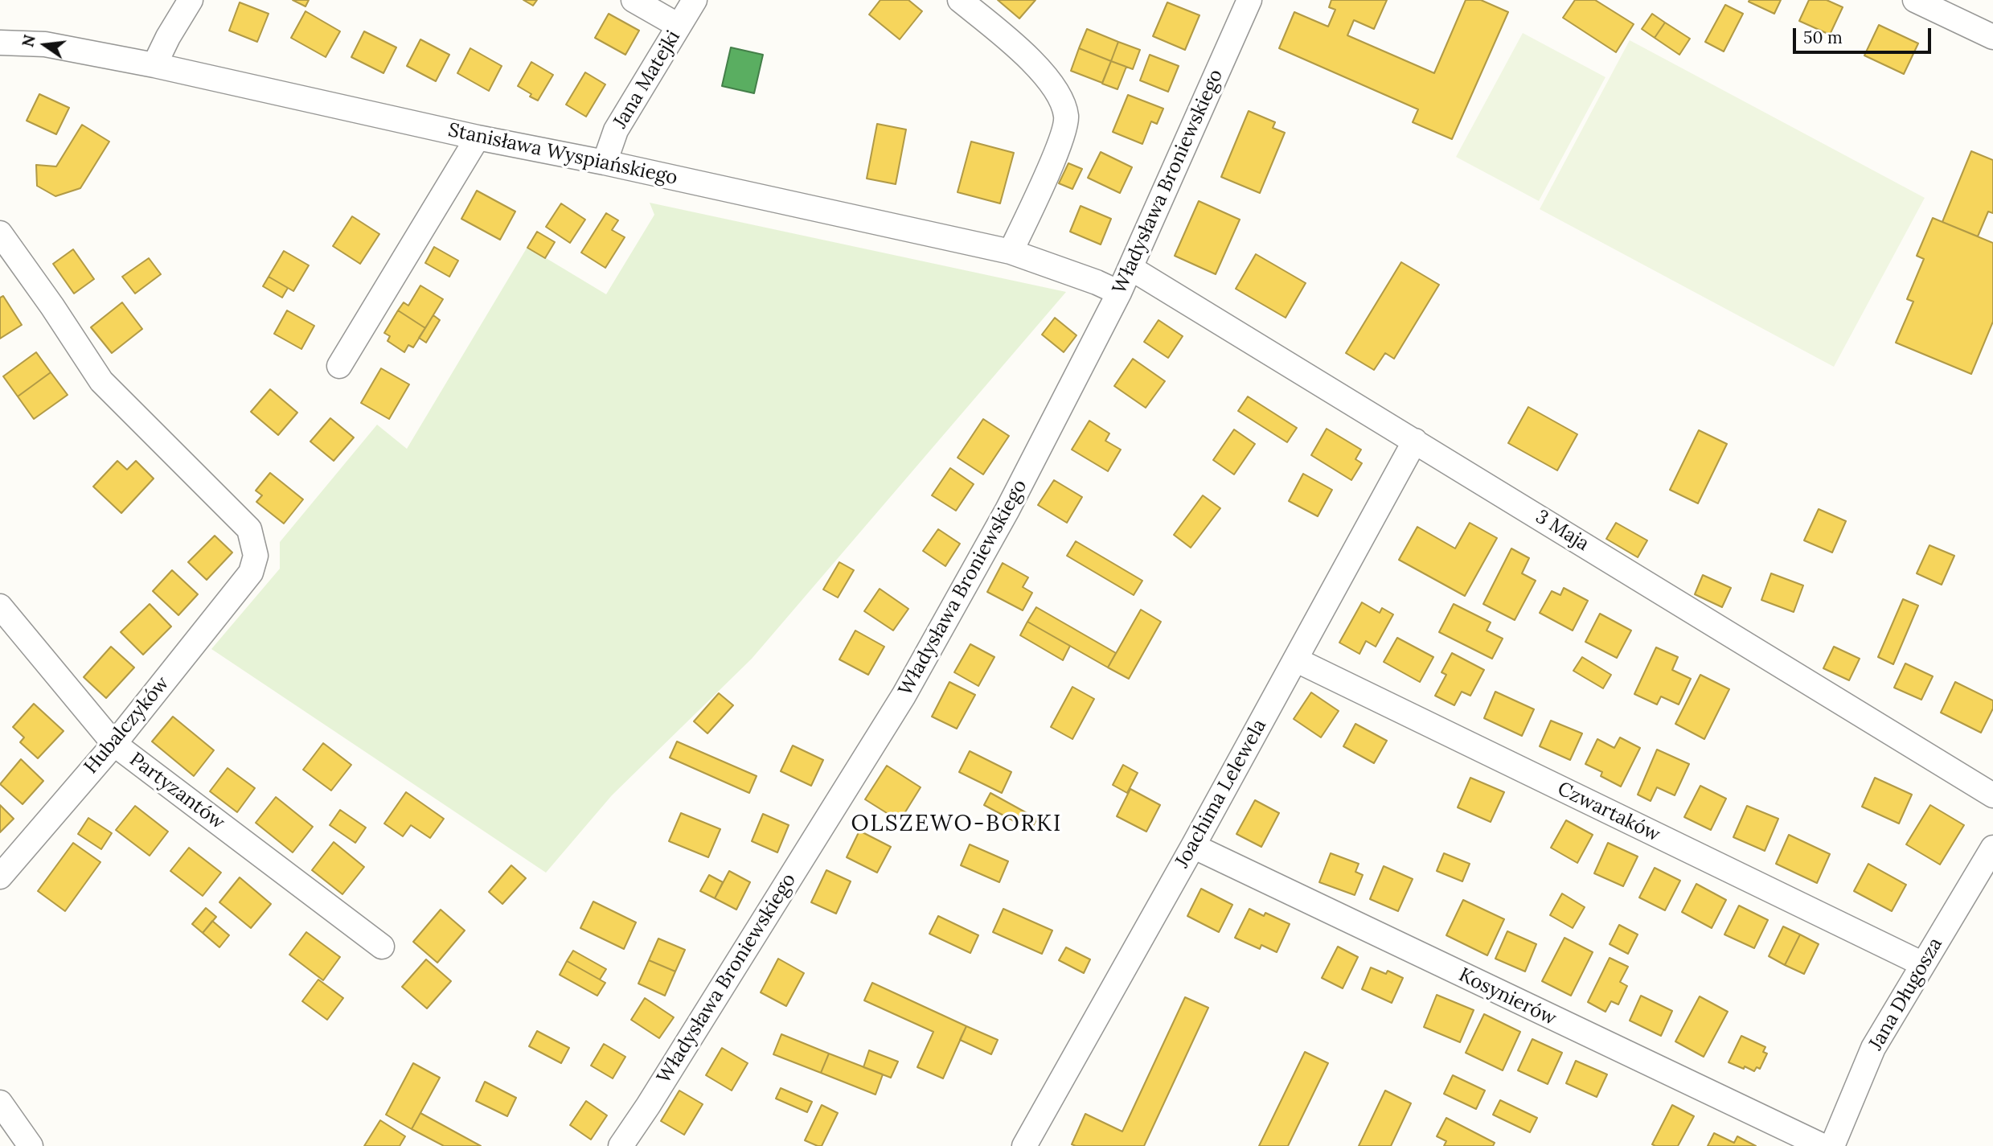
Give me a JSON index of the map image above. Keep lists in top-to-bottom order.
{
  "streets": {
    "street": [
      "Jana Matejki",
      "Stanisława Wyspiańskiego",
      "Władysława Broniewskiego",
      "3 Maja",
      "Hubalczyków",
      "Partyzantów",
      "Joachima Lelewela",
      "Czwartaków",
      "Jana Długosza",
      "Kosynierów"
    ]
  },
  "crossings": [
    ["Jana Matejki", "Stanisława Wyspiańskiego"],
    ["Stanisława Wyspiańskiego", "Władysława Broniewskiego"],
    ["Władysława Broniewskiego", "3 Maja"],
    ["3 Maja", "Joachima Lelewela"],
    ["Hubalczyków", "Partyzantów"],
    ["Joachima Lelewela", "Czwartaków"],
    ["Joachima Lelewela", "Kosynierów"],
    ["Czwartaków", "Jana Długosza"]
  ],
  "districts": ["OLSZEWO-BORKI"],
  "scale_bar": "50 m",
  "north": "left"
}
